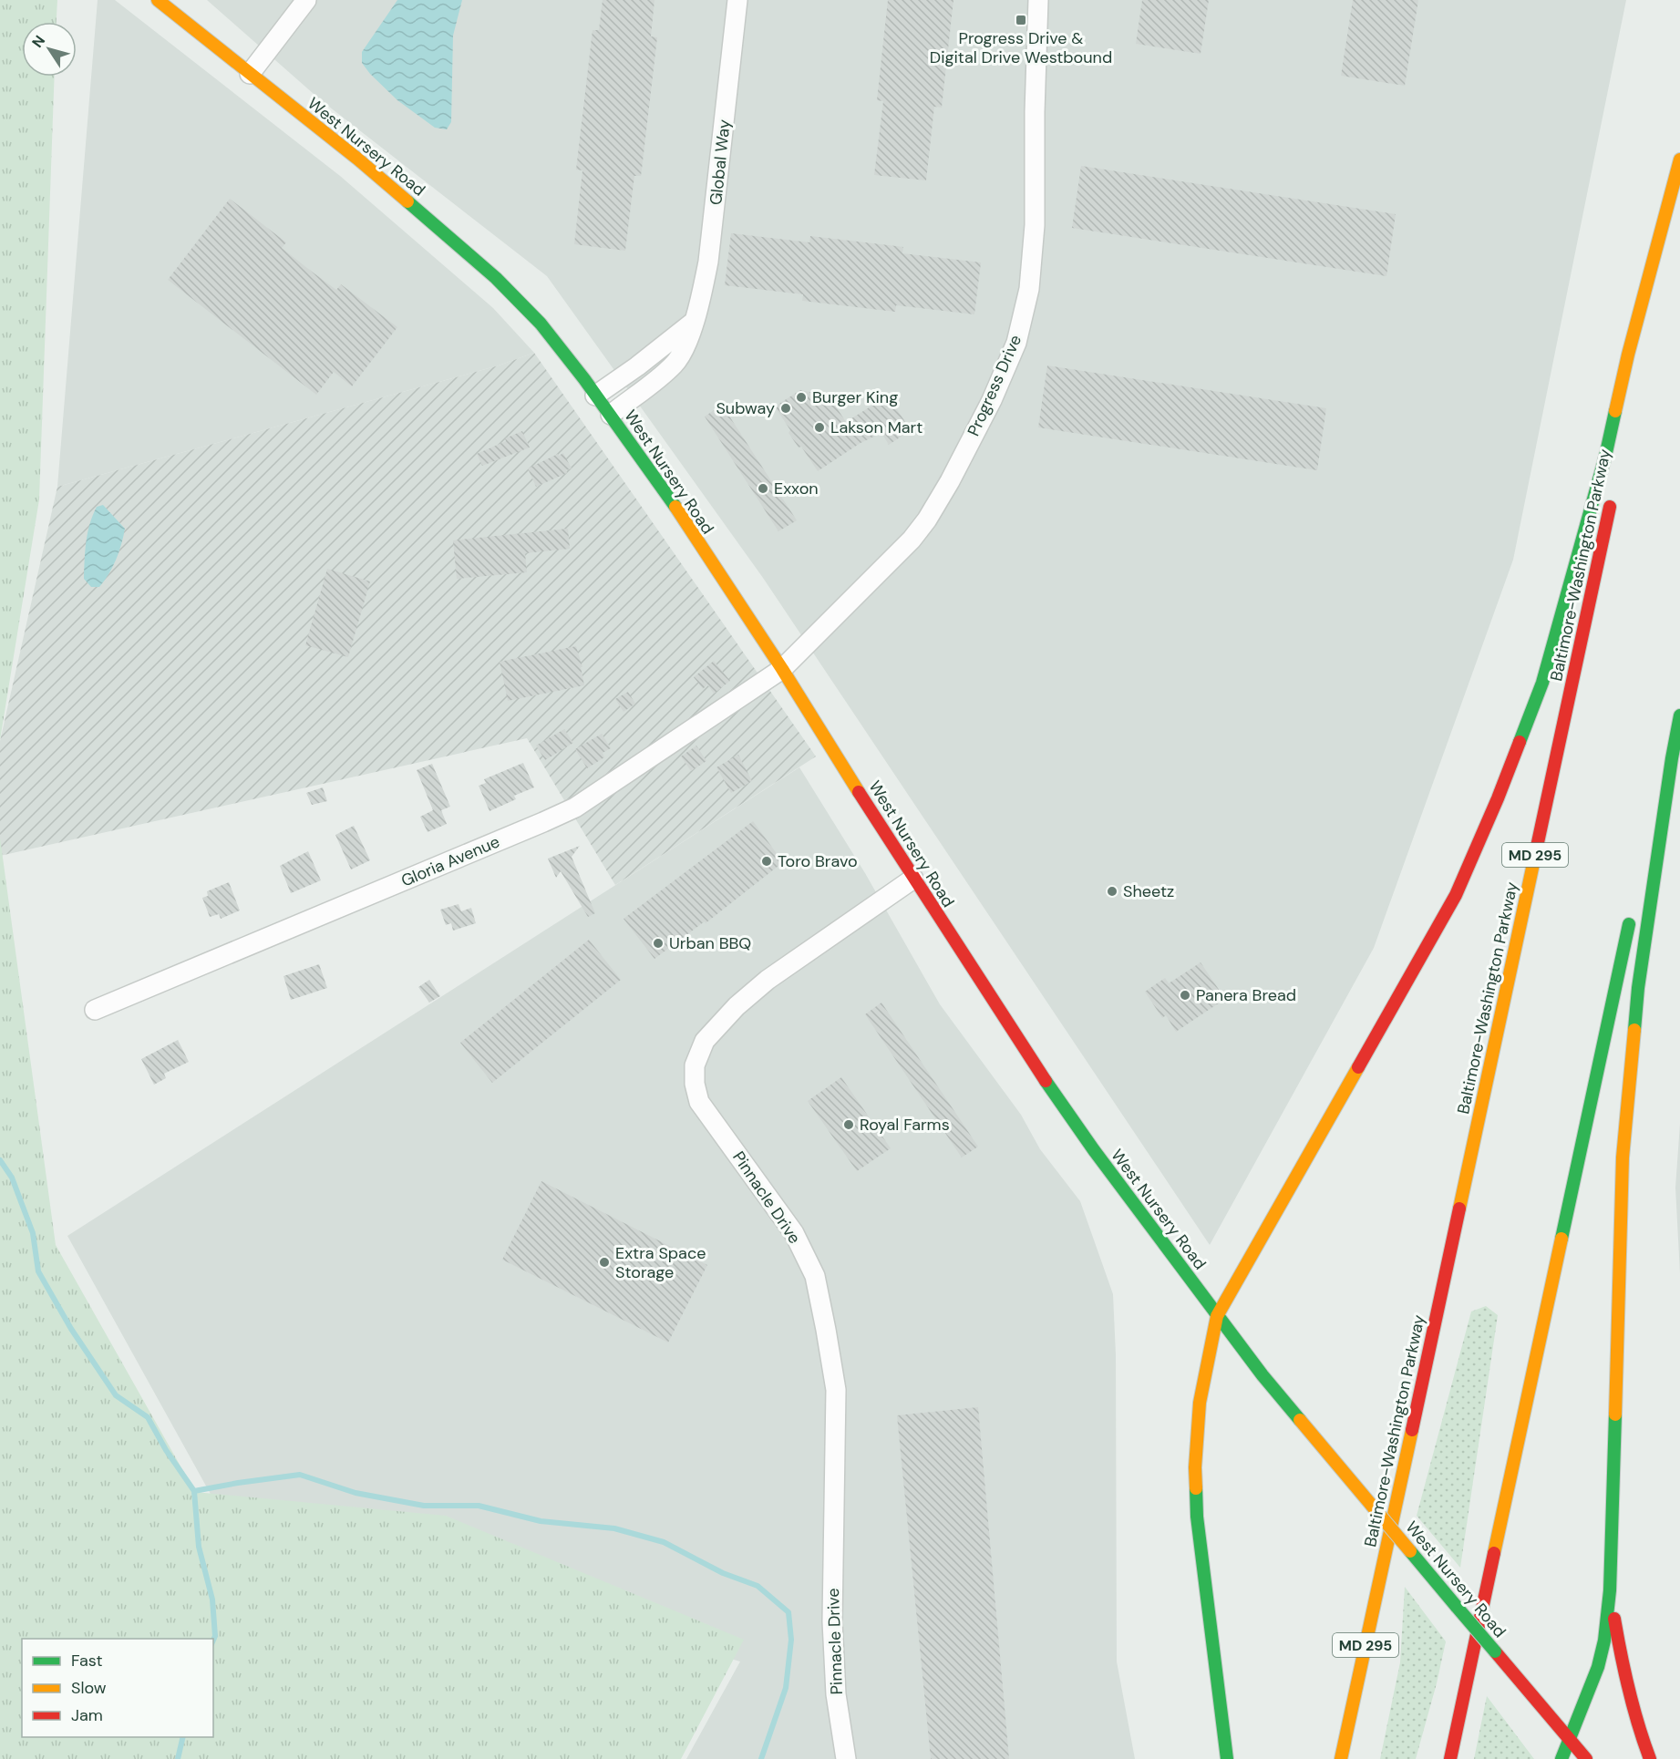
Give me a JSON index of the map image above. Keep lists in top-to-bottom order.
{
  "streets": {
    "main road": ["West Nursery Road", "Baltimore-Washington Parkway", "MD 295"],
    "street": [
      "Global Way",
      "Progress Drive",
      "Gloria Avenue",
      "Pinnacle Drive"
    ]
  },
  "crossings": [
    ["West Nursery Road", "Global Way"],
    ["West Nursery Road", "Progress Drive"],
    ["West Nursery Road", "Gloria Avenue"],
    ["West Nursery Road", "Pinnacle Drive"],
    ["Progress Drive", "Gloria Avenue"]
  ],
  "places": {
    "transit": ["Progress Drive & Digital Drive Westbound"],
    "other": [
      "Burger King",
      "Subway",
      "Lakson Mart",
      "Exxon",
      "Toro Bravo",
      "Sheetz",
      "Urban BBQ",
      "Panera Bread",
      "Royal Farms",
      "Extra Space Storage"
    ]
  },
  "legend": ["Fast", "Slow", "Jam"],
  "north": "top left"
}
